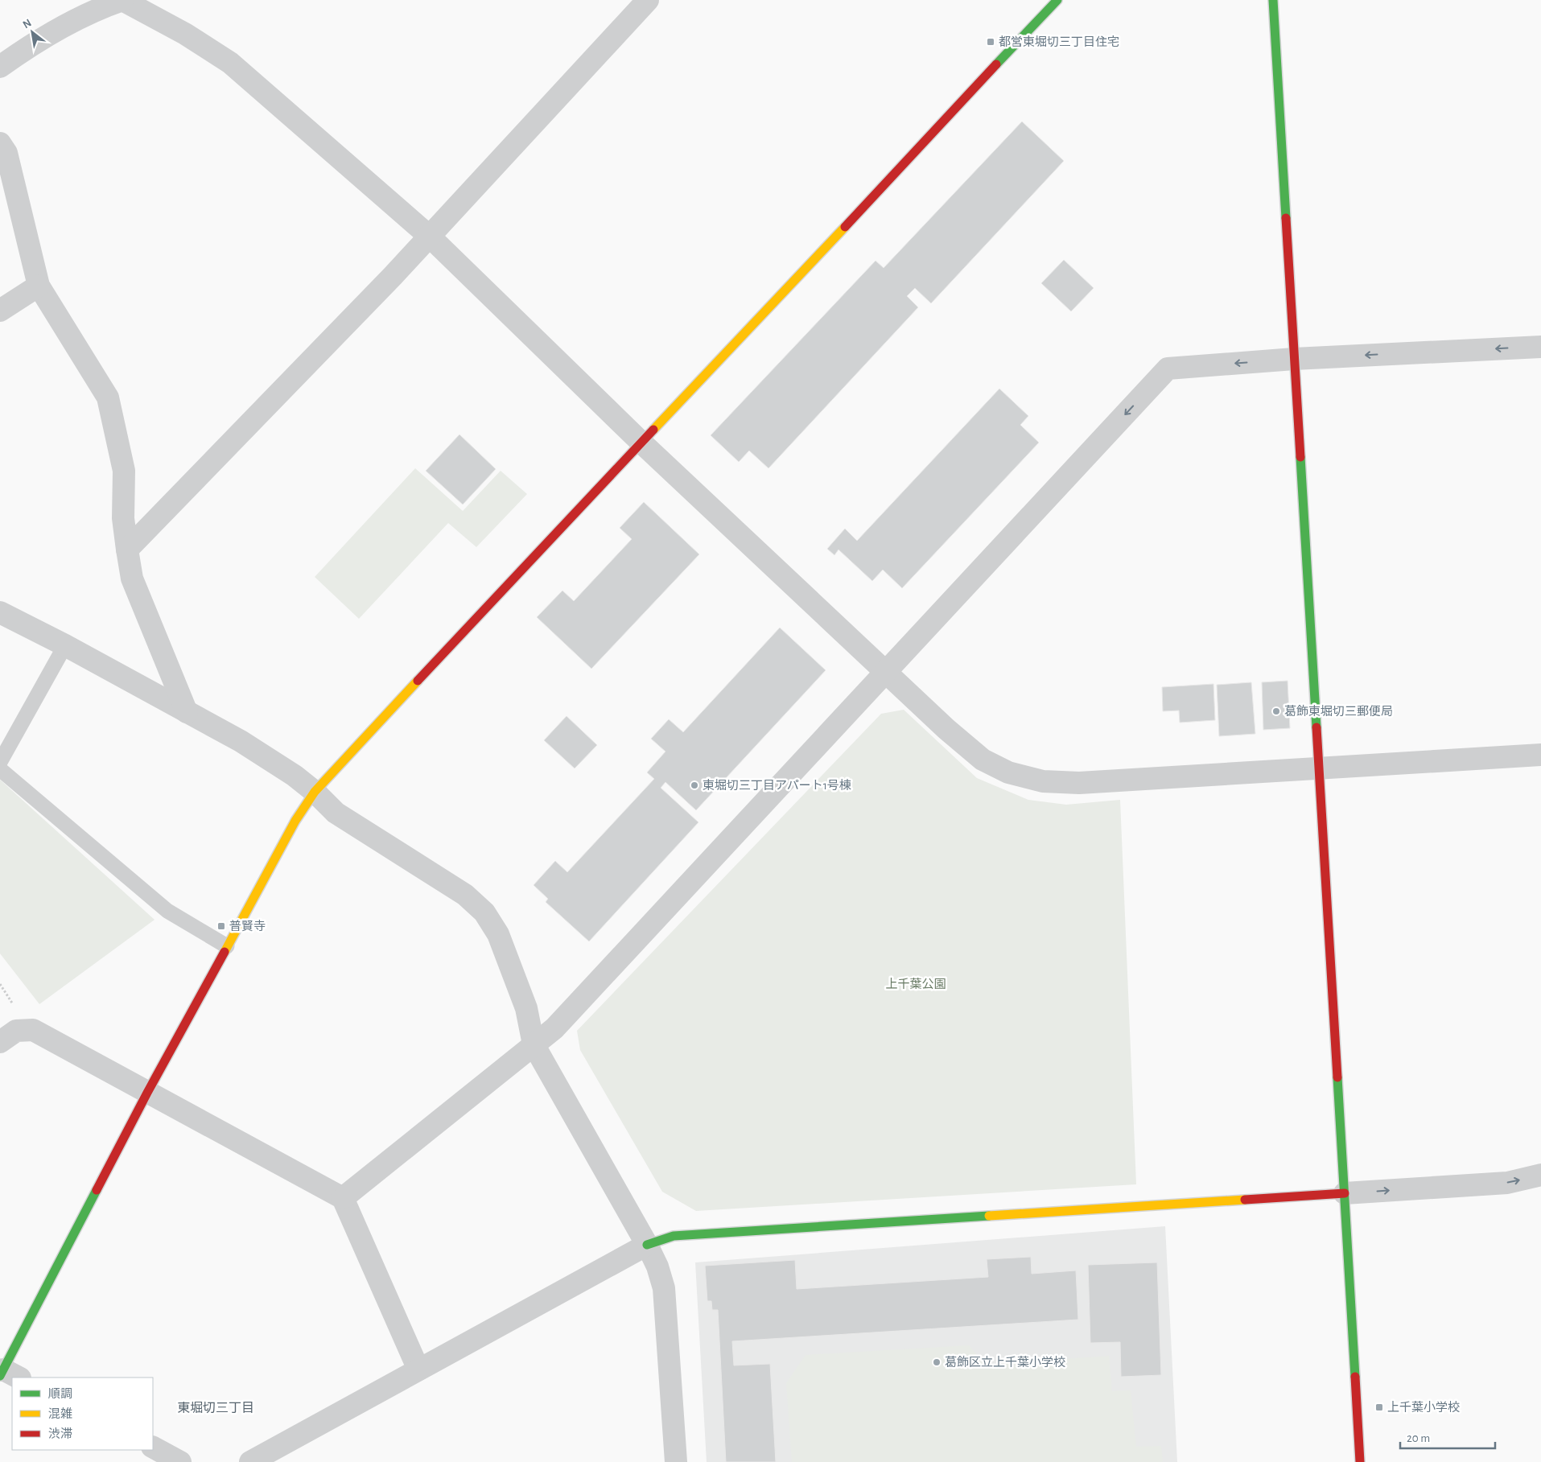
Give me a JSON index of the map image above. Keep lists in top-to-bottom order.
{
  "districts": ["東堀切三丁目"],
  "parks": ["上千葉公園"],
  "places": {
    "transit": ["都営東堀切三丁目住宅", "普賢寺", "上千葉小学校"],
    "other": ["葛飾東堀切三郵便局", "東堀切三丁目アパート1号棟", "葛飾区立上千葉小学校"]
  },
  "legend": ["順調", "混雑", "渋滞"],
  "scale_bar": "20 m",
  "north": "top left"
}
